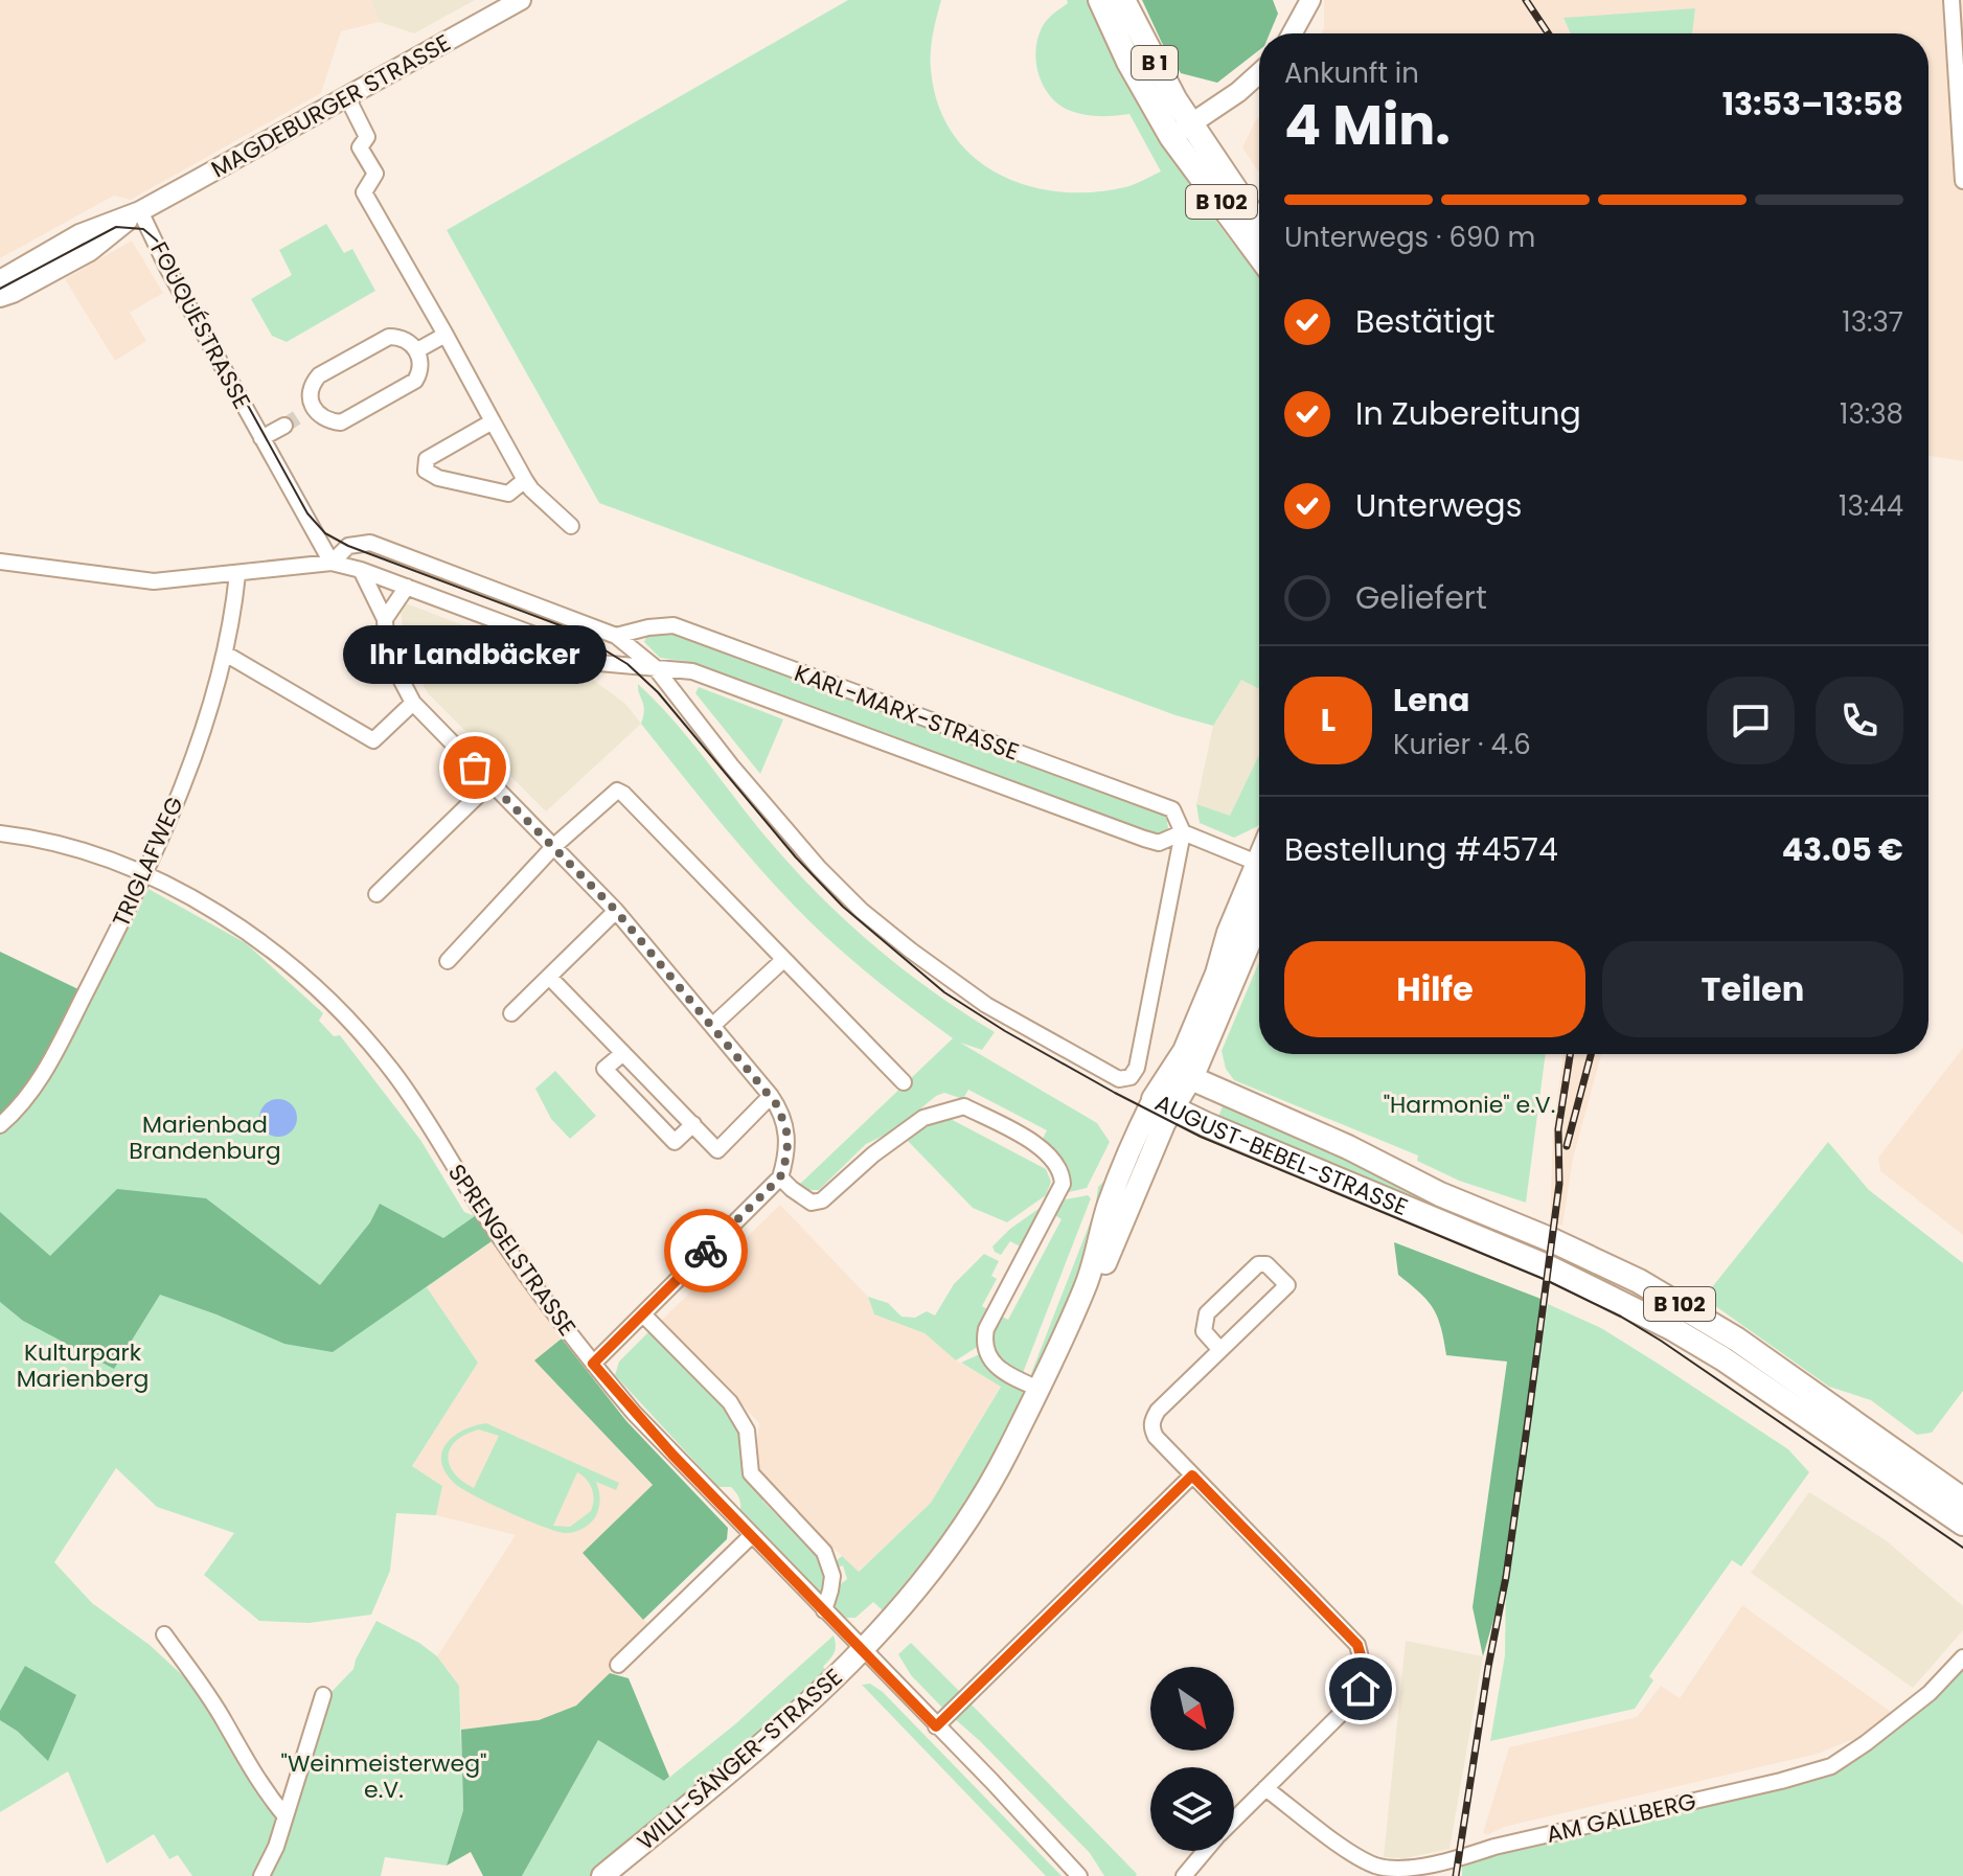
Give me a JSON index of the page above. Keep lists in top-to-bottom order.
{
  "streets": {
    "main road": [
      "B 1",
      "B 102",
      "AUGUST-BEBEL-STRASSE",
      "WILLI-SÄNGER-STRASSE"
    ],
    "street": [
      "MAGDEBURGER STRASSE",
      "FOUQUÉSTRASSE",
      "KARL-MARX-STRASSE",
      "TRIGLAFWEG",
      "SPRENGELSTRASSE",
      "AM GALLBERG"
    ]
  },
  "crossings": [
    ["B 1", "B 102"],
    ["MAGDEBURGER STRASSE", "FOUQUÉSTRASSE"],
    ["FOUQUÉSTRASSE", "KARL-MARX-STRASSE"],
    ["TRIGLAFWEG", "SPRENGELSTRASSE"],
    ["AUGUST-BEBEL-STRASSE", "WILLI-SÄNGER-STRASSE"],
    ["SPRENGELSTRASSE", "WILLI-SÄNGER-STRASSE"]
  ],
  "parks": [
    "\"Harmonie\" e.V.",
    "Marienbad Brandenburg",
    "Kulturpark Marienberg",
    "\"Weinmeisterweg\" e.V."
  ],
  "places": ["Ihr Landbäcker"],
  "north": "bottom right",
  "page": {
    "heading": ["4 Min.", "Ankunft in", "13:53–13:58"],
    "panel": [
      "Lena",
      "Kurier · 4.6",
      "Bestellung #4574",
      "43.05 €"
    ],
    "bar": "Unterwegs · 690 m",
    "list": [
      ["Bestätigt", "13:37"],
      ["In Zubereitung", "13:38"],
      ["Unterwegs", "13:44"],
      "Geliefert"
    ],
    "bubble": "Ihr Landbäcker",
    "round": "L",
    "buttons": ["Hilfe", "Teilen"]
  }
}
